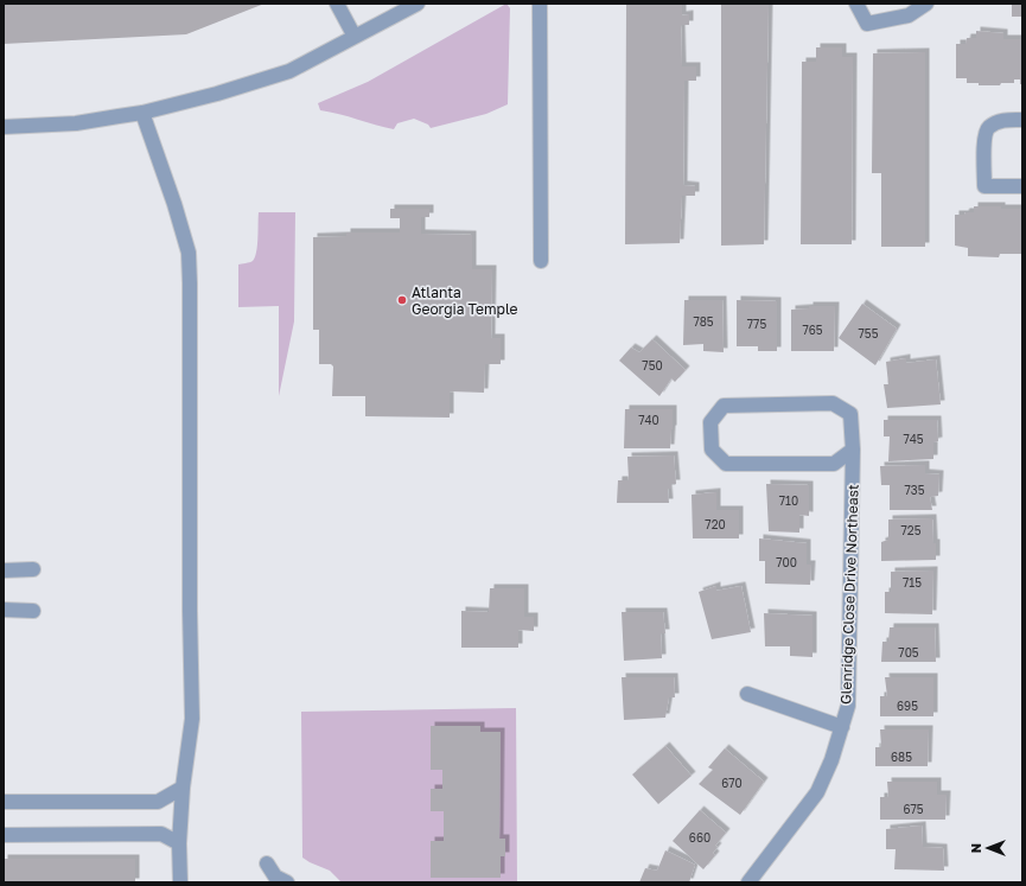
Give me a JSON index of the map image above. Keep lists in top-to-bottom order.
{
  "streets": {
    "street": ["Glenridge Close Drive Northeast"]
  },
  "places": ["Atlanta Georgia Temple"],
  "house_numbers": [
    "785",
    "775",
    "765",
    "755",
    "750",
    "740",
    "745",
    "735",
    "710",
    "720",
    "725",
    "700",
    "715",
    "705",
    "695",
    "685",
    "670",
    "675",
    "660"
  ],
  "north": "left"
}
